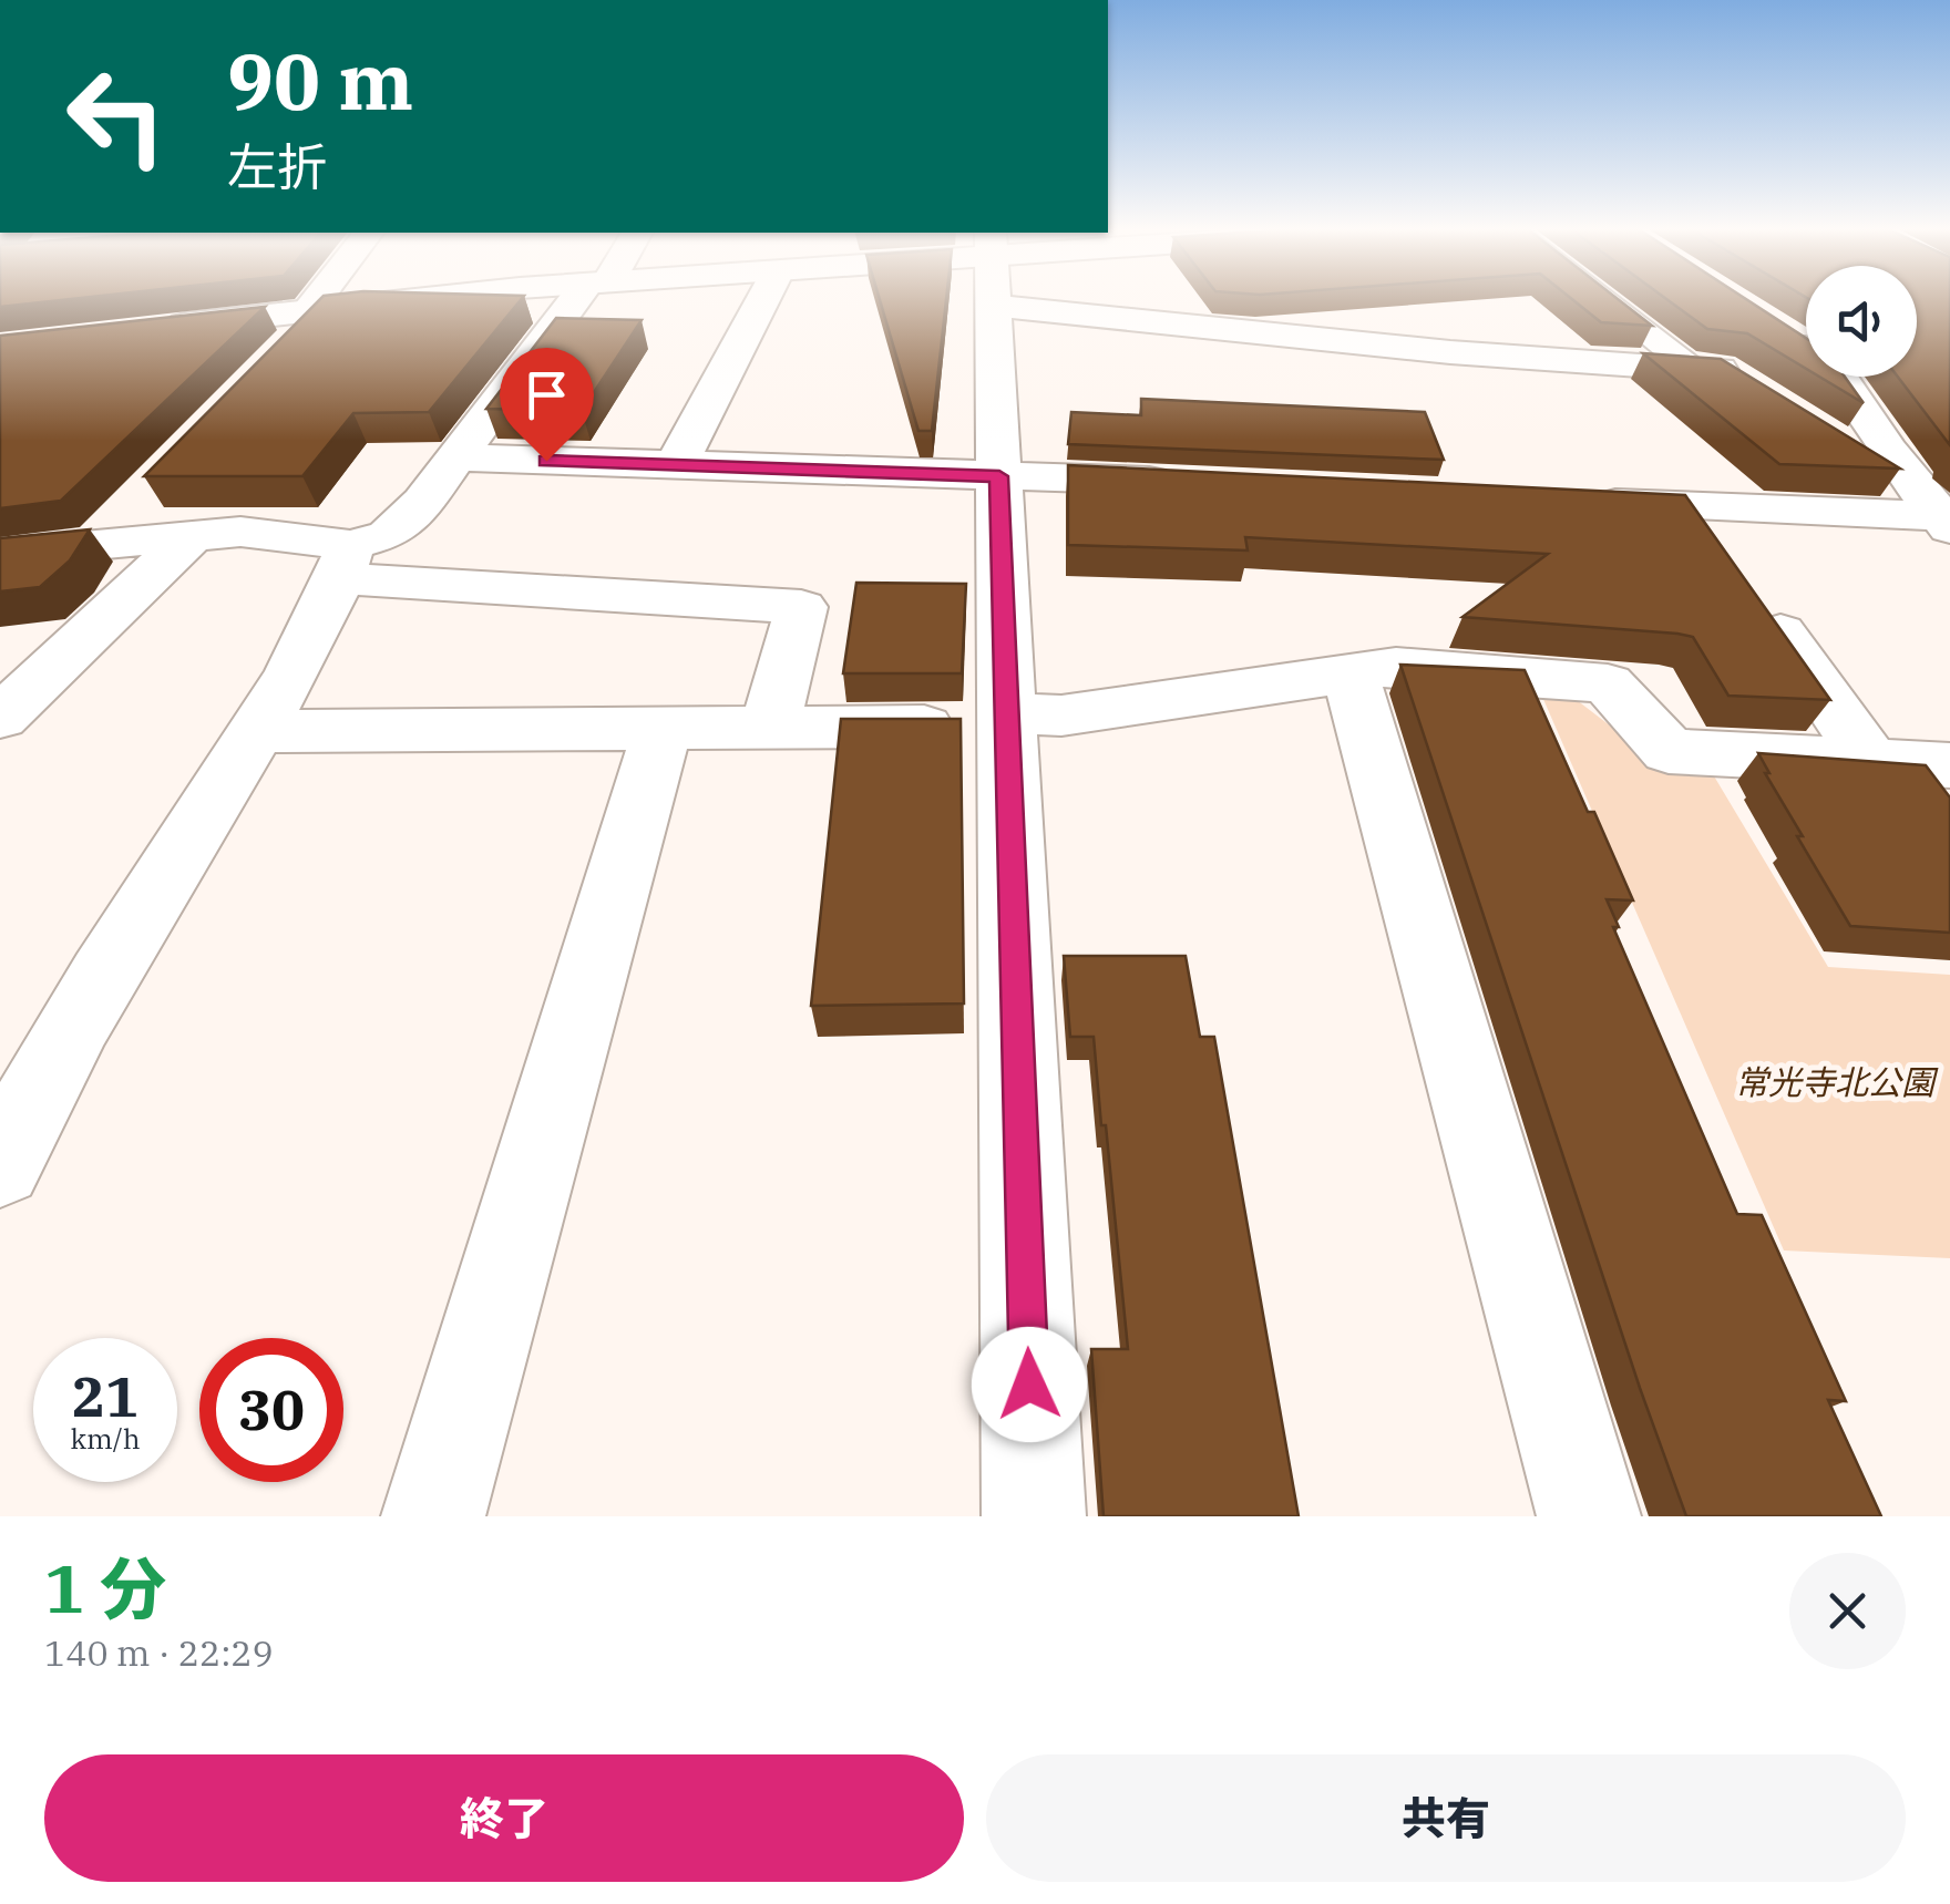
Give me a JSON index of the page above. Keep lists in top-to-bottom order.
{
  "parks": ["常光寺北公園"],
  "page": {
    "turn": ["90 m", "左折"],
    "speed": "21 km/h",
    "limit": "30",
    "heading": ["1 分", "140 m · 22:29"],
    "buttons": ["終了", "共有"]
  }
}
